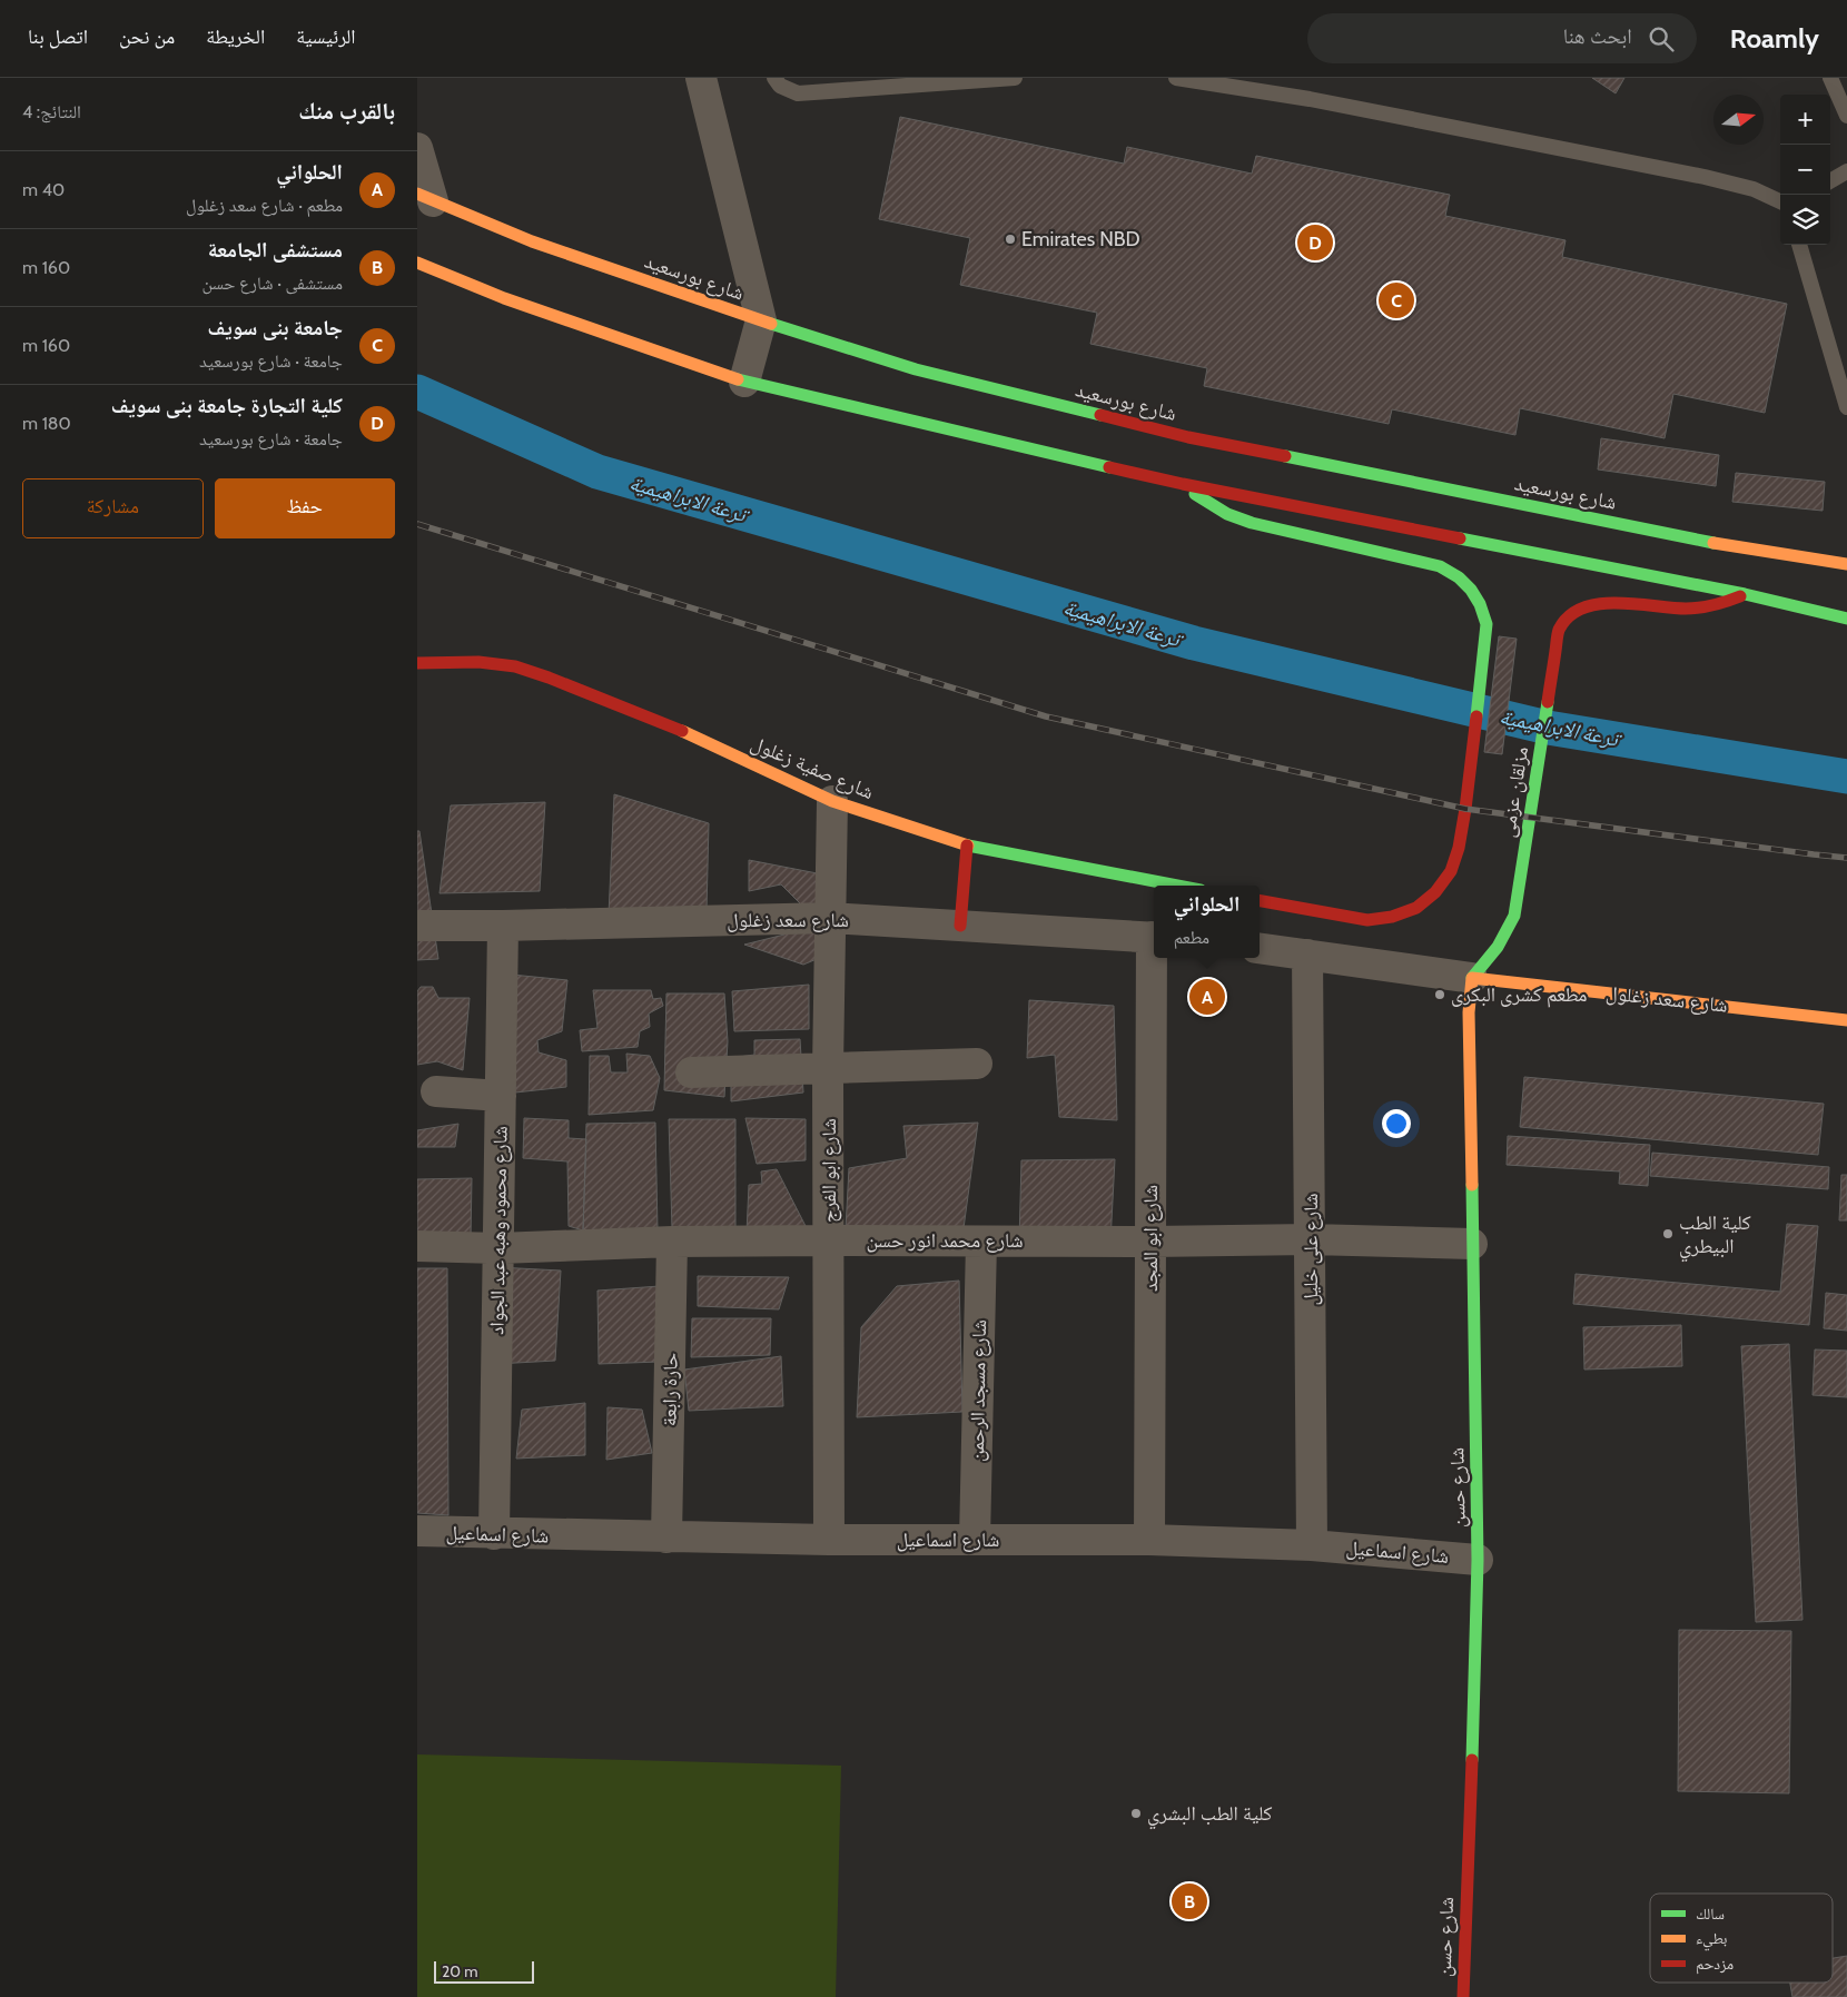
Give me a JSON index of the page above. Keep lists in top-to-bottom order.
{
  "streets": {
    "street": [
      "شارع بورسعيد",
      "شارع صفية زغلول",
      "مزلقان عزمى",
      "شارع سعد زغلول",
      "شارع ابو الفرج",
      "شارع محمود وهبه عبد الجواد",
      "شارع ابو المجد",
      "شارع محمد انور حسن",
      "شارع على خليل",
      "حارة رابعة",
      "شارع مسجد الرحمن",
      "شارع حسن",
      "شارع اسماعيل"
    ]
  },
  "crossings": [
    ["شارع صفية زغلول", "شارع ابو الفرج"],
    ["مزلقان عزمى", "شارع سعد زغلول"],
    ["مزلقان عزمى", "شارع حسن"],
    ["شارع سعد زغلول", "شارع ابو الفرج"],
    ["شارع سعد زغلول", "شارع محمود وهبه عبد الجواد"],
    ["شارع سعد زغلول", "شارع على خليل"],
    ["شارع سعد زغلول", "شارع حسن"],
    ["شارع ابو الفرج", "شارع محمد انور حسن"],
    ["شارع ابو الفرج", "شارع اسماعيل"],
    ["شارع محمود وهبه عبد الجواد", "شارع محمد انور حسن"],
    ["شارع محمود وهبه عبد الجواد", "شارع اسماعيل"],
    ["شارع ابو المجد", "شارع محمد انور حسن"],
    ["شارع ابو المجد", "شارع اسماعيل"],
    ["شارع محمد انور حسن", "شارع على خليل"],
    ["شارع محمد انور حسن", "حارة رابعة"],
    ["شارع محمد انور حسن", "شارع مسجد الرحمن"],
    ["شارع محمد انور حسن", "شارع حسن"],
    ["شارع على خليل", "شارع اسماعيل"],
    ["حارة رابعة", "شارع اسماعيل"],
    ["شارع مسجد الرحمن", "شارع اسماعيل"],
    ["شارع حسن", "شارع اسماعيل"]
  ],
  "water": ["ترعة الابراهيمية"],
  "places": [
    "Emirates NBD",
    "مطعم كشرى البكرى",
    "كلية الطب البيطري",
    "كلية الطب البشري"
  ],
  "legend": ["سالك", "بطيء", "مزدحم"],
  "scale_bar": "20 m",
  "north": "right",
  "page": {
    "header": "Roamly",
    "search": "ابحث هنا",
    "nav": [
      "الرئيسية",
      "الخريطة",
      "من نحن",
      "اتصل بنا"
    ],
    "heading": ["بالقرب منك", "النتائج: 4"],
    "map_buttons": ["+", "−"],
    "list": [
      {
        "mark": "A",
        "name": "الحلواني",
        "note": "مطعم · شارع سعد زغلول",
        "value": "40 m"
      },
      {
        "mark": "B",
        "name": "مستشفى الجامعة",
        "note": "مستشفى · شارع حسن",
        "value": "160 m"
      },
      {
        "mark": "C",
        "name": "جامعة بنى سويف",
        "note": "جامعة · شارع بورسعيد",
        "value": "160 m"
      },
      {
        "mark": "D",
        "name": "كلية التجارة جامعة بنى سويف",
        "note": "جامعة · شارع بورسعيد",
        "value": "180 m"
      }
    ],
    "pins": [
      "D",
      "C",
      "A",
      "B"
    ],
    "buttons": ["حفظ", "مشاركة"],
    "popup": ["الحلواني", "مطعم"],
    "scale": "20 m"
  }
}
